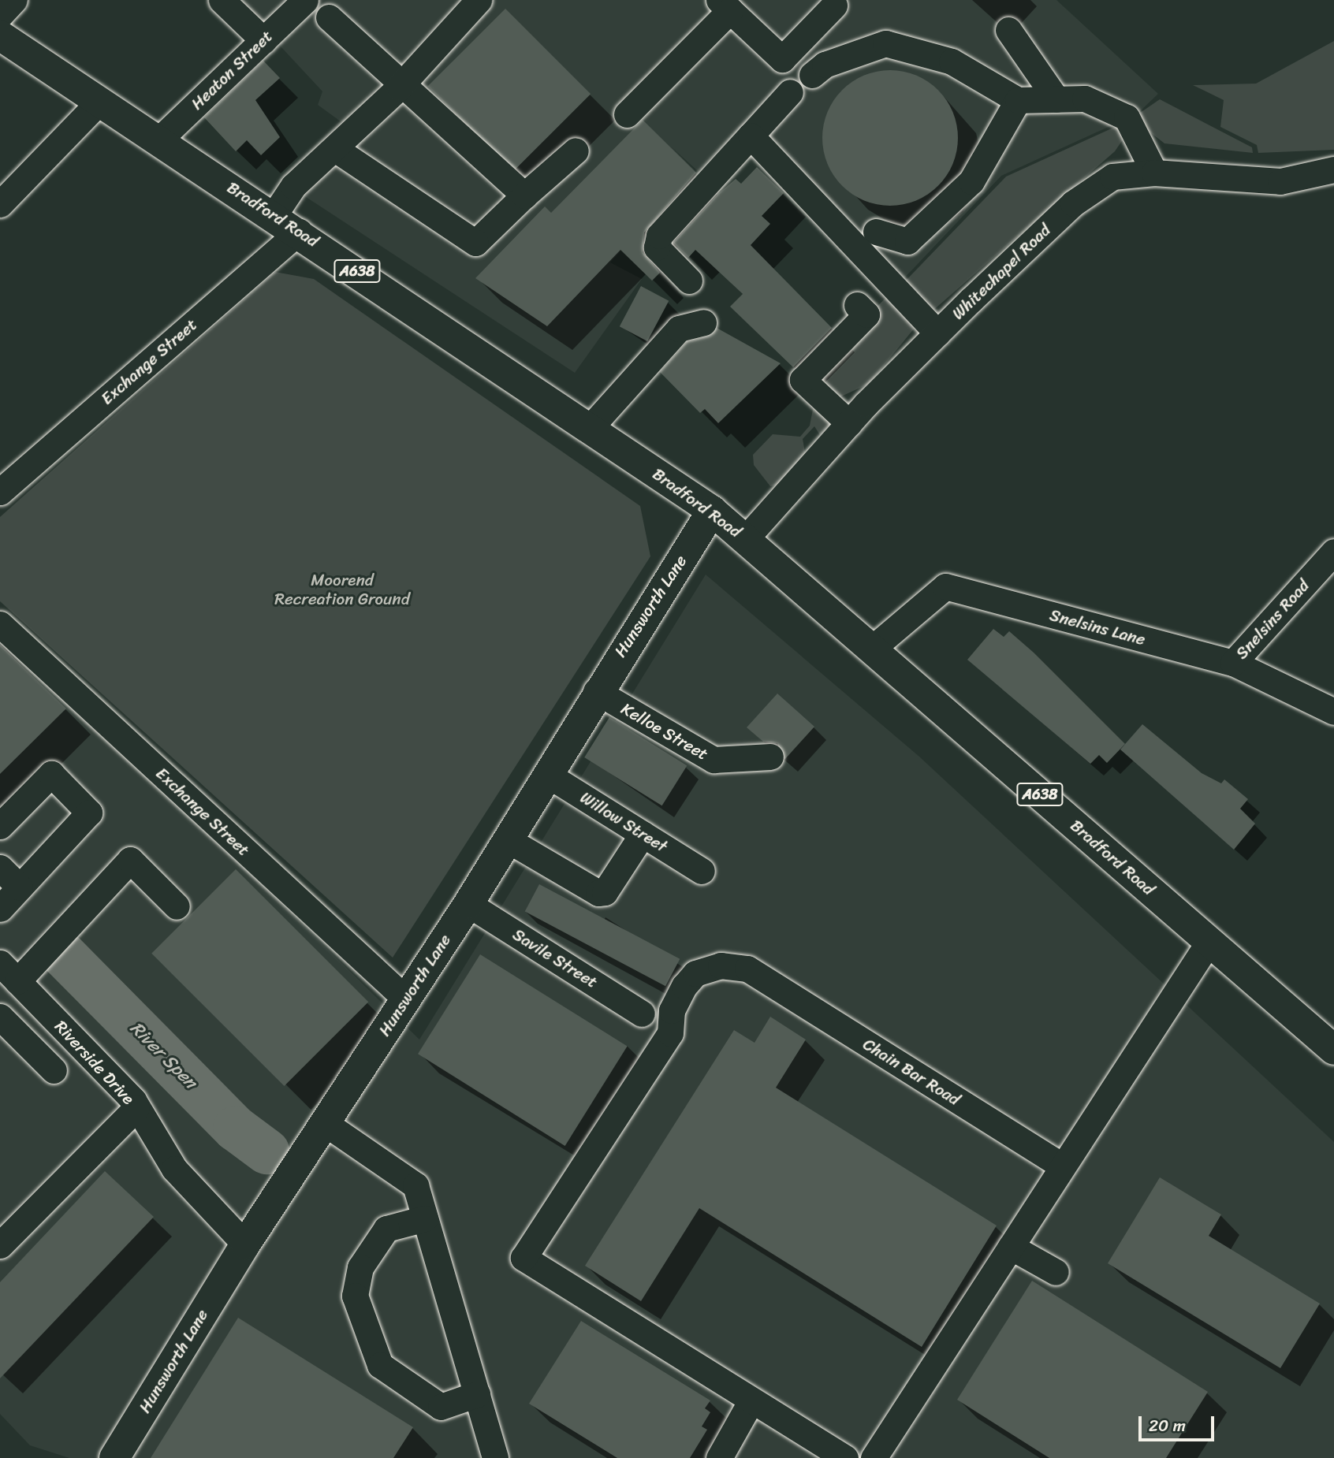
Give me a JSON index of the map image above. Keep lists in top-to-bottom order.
{
  "streets": {
    "main road": ["Bradford Road", "A638", "Hunsworth Lane"],
    "street": [
      "Heaton Street",
      "Whitechapel Road",
      "Exchange Street",
      "Snelsins Road",
      "Snelsins Lane",
      "Kelloe Street",
      "Willow Street",
      "Savile Street",
      "Riverside Drive",
      "Chain Bar Road"
    ]
  },
  "crossings": [
    ["Heaton Street", "Bradford Road"],
    ["Bradford Road", "Whitechapel Road"],
    ["Bradford Road", "Exchange Street"],
    ["Bradford Road", "Hunsworth Lane"],
    ["Bradford Road", "Snelsins Lane"],
    ["Exchange Street", "Hunsworth Lane"],
    ["Hunsworth Lane", "Kelloe Street"],
    ["Hunsworth Lane", "Willow Street"],
    ["Hunsworth Lane", "Savile Street"],
    ["Hunsworth Lane", "Riverside Drive"],
    ["Snelsins Road", "Snelsins Lane"]
  ],
  "water": ["River Spen"],
  "parks": ["Moorend Recreation Ground"],
  "scale_bar": "20 m"
}
